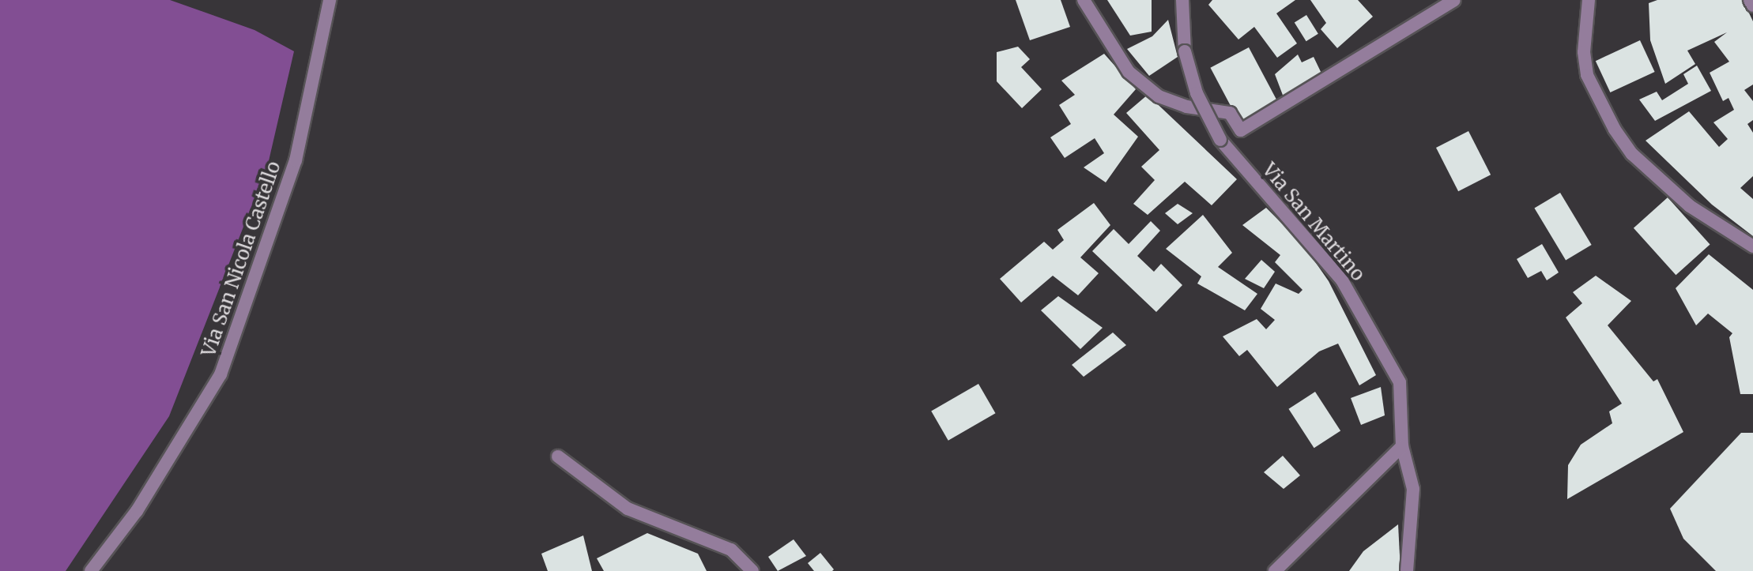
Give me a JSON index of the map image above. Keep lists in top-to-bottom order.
{
  "streets": {
    "street": ["Via San Martino", "Via San Nicola Castello"]
  }
}
